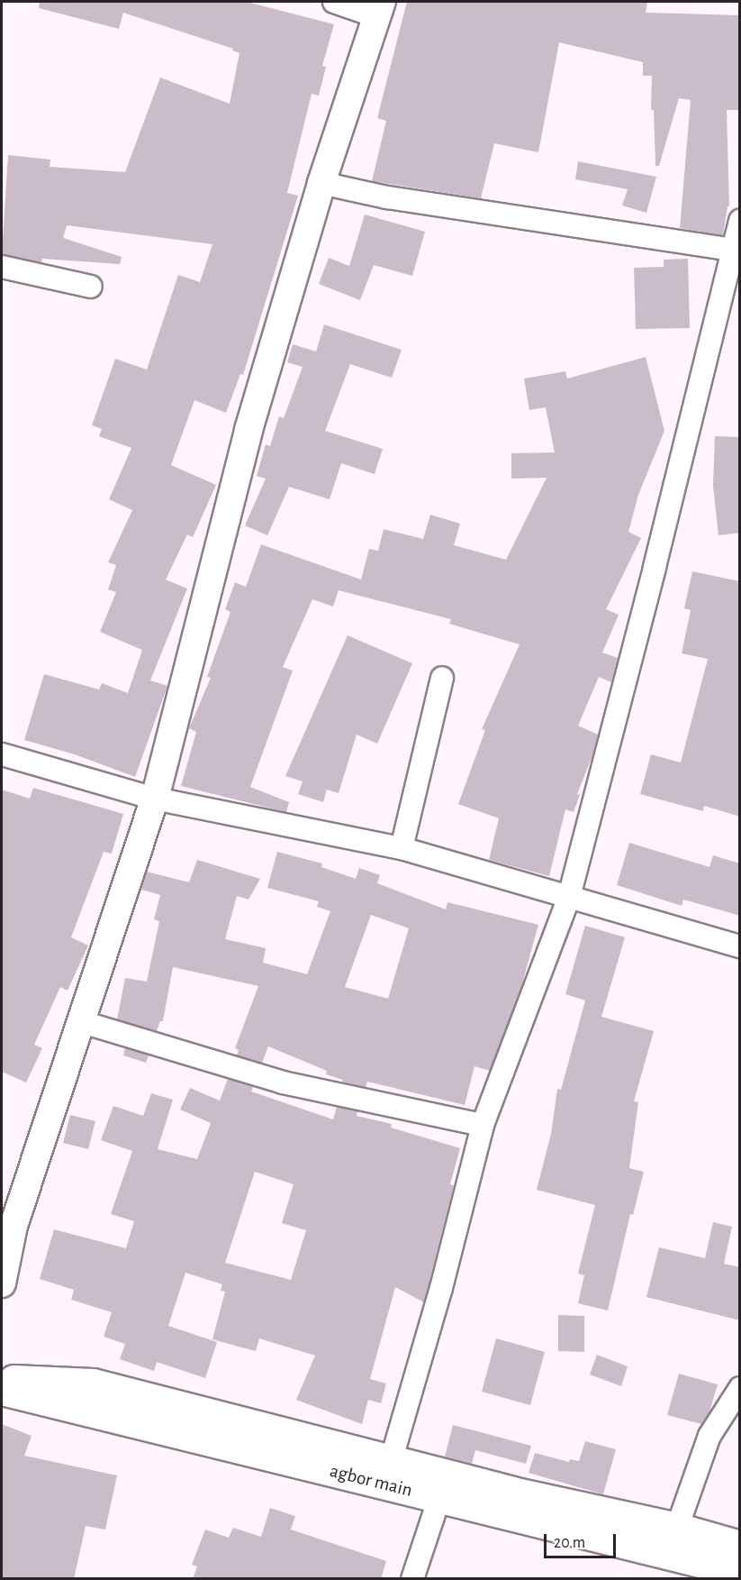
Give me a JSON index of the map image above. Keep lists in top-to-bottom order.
{
  "streets": {
    "main road": ["agbor main"]
  },
  "scale_bar": "20 m"
}
